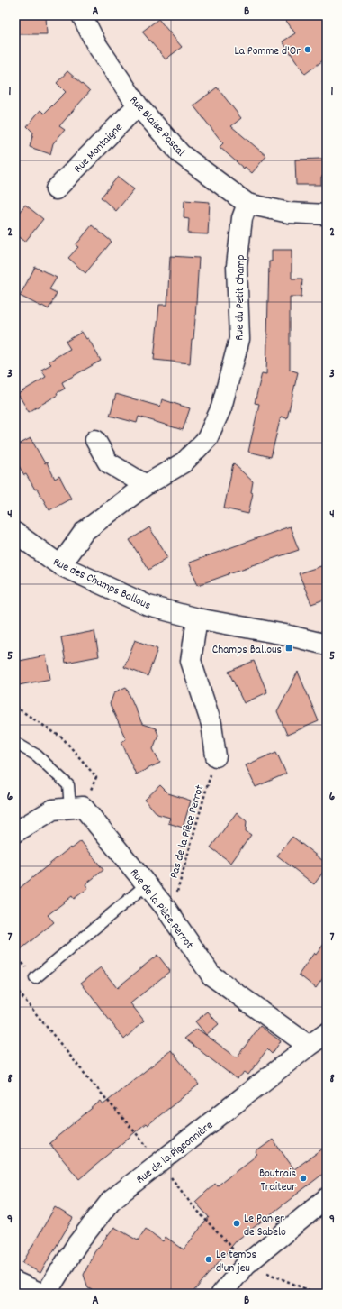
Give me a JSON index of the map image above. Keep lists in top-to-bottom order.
{
  "streets": {
    "street": [
      "Rue Blaise Pascal",
      "Rue Montaigne",
      "Rue du Petit Champ",
      "Rue des Champs Ballous",
      "Rue de la Pièce Perrot",
      "Rue de la Pigeonnière"
    ],
    "path": ["Pas de la Pièce Perrot"]
  },
  "crossings": [
    ["Rue Blaise Pascal", "Rue Montaigne"],
    ["Rue Blaise Pascal", "Rue du Petit Champ"],
    ["Rue du Petit Champ", "Rue des Champs Ballous"],
    ["Pas de la Pièce Perrot", "Rue de la Pièce Perrot"],
    ["Rue de la Pièce Perrot", "Rue de la Pigeonnière"]
  ],
  "places": {
    "other": [
      "La Pomme d'Or",
      "Boutrais Traiteur",
      "Le Panier de Sabelo",
      "Le temps d'un jeu"
    ],
    "transit": ["Champs Ballous"]
  },
  "grid": {
    "columns": ["A", "B"],
    "rows": [
      "1",
      "2",
      "3",
      "4",
      "5",
      "6",
      "7",
      "8",
      "9"
    ]
  }
}
